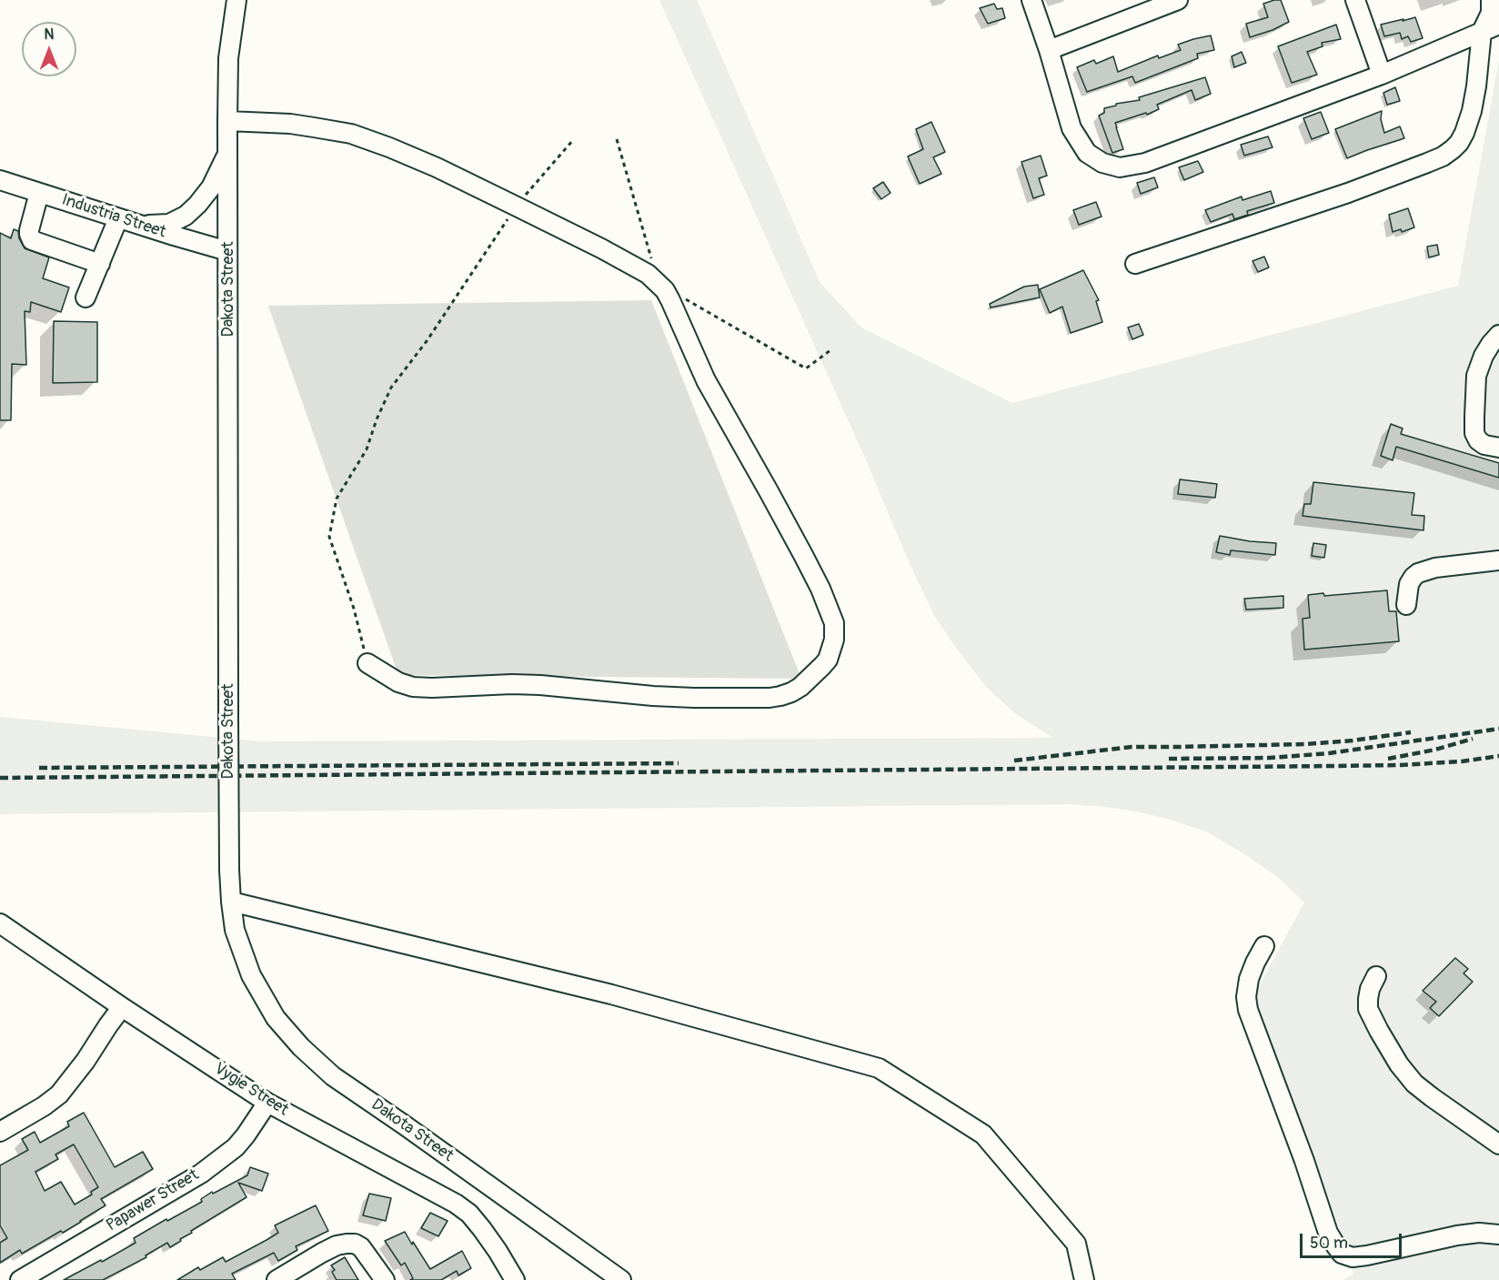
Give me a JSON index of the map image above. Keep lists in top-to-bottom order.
{
  "streets": {
    "street": [
      "Industria Street",
      "Dakota Street",
      "Vygie Street",
      "Papawer Street"
    ]
  },
  "crossings": [
    ["Industria Street", "Dakota Street"],
    ["Vygie Street", "Papawer Street"]
  ],
  "scale_bar": "50 m",
  "north": "top"
}
